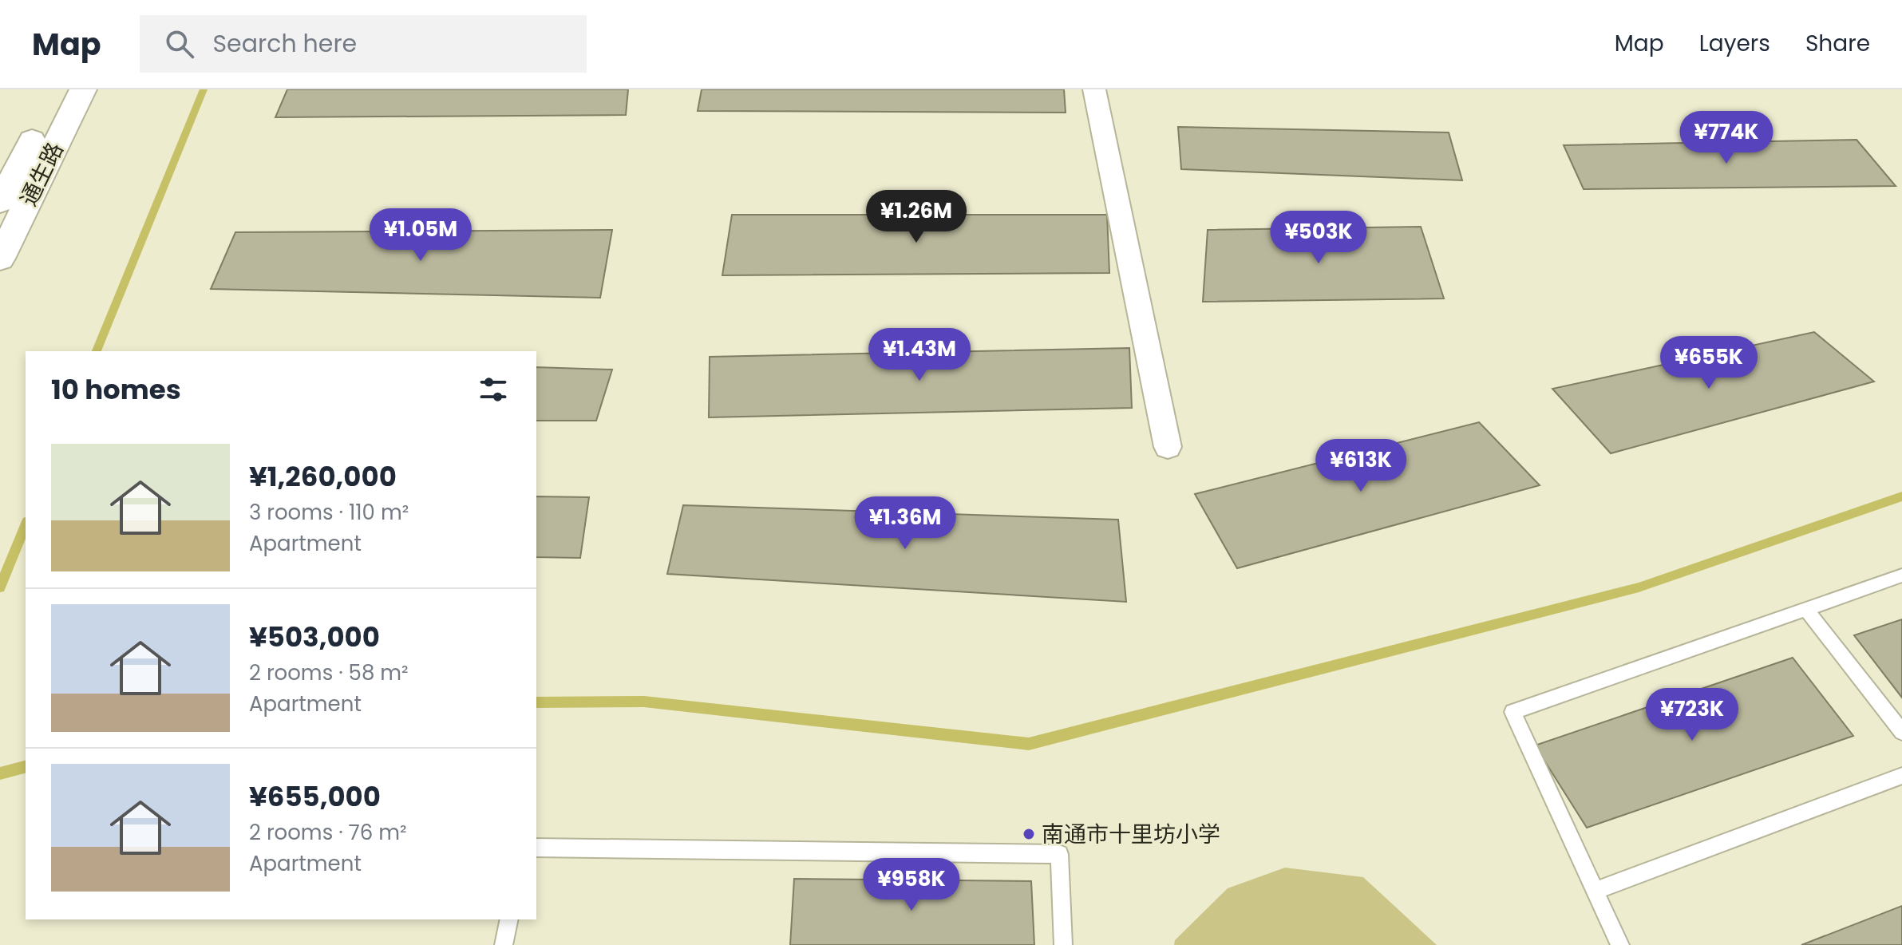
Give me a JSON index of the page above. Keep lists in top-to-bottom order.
{
  "streets": {
    "street": ["通生路"]
  },
  "places": ["南通市十里坊小学"],
  "page": {
    "header": "Map",
    "search": "Search here",
    "nav": ["Map", "Layers", "Share"],
    "price": [
      "¥774K",
      "¥1.26M",
      "¥1.05M",
      "¥503K",
      "¥1.43M",
      "¥655K",
      "¥613K",
      "¥1.36M",
      "¥723K",
      "¥958K"
    ],
    "heading": "10 homes",
    "list": [
      {
        "name": "¥1,260,000",
        "note": "3 rooms · 110 m² · Apartment"
      },
      {
        "name": "¥503,000",
        "note": "2 rooms · 58 m² · Apartment"
      },
      {
        "name": "¥655,000",
        "note": "2 rooms · 76 m² · Apartment"
      }
    ]
  }
}
